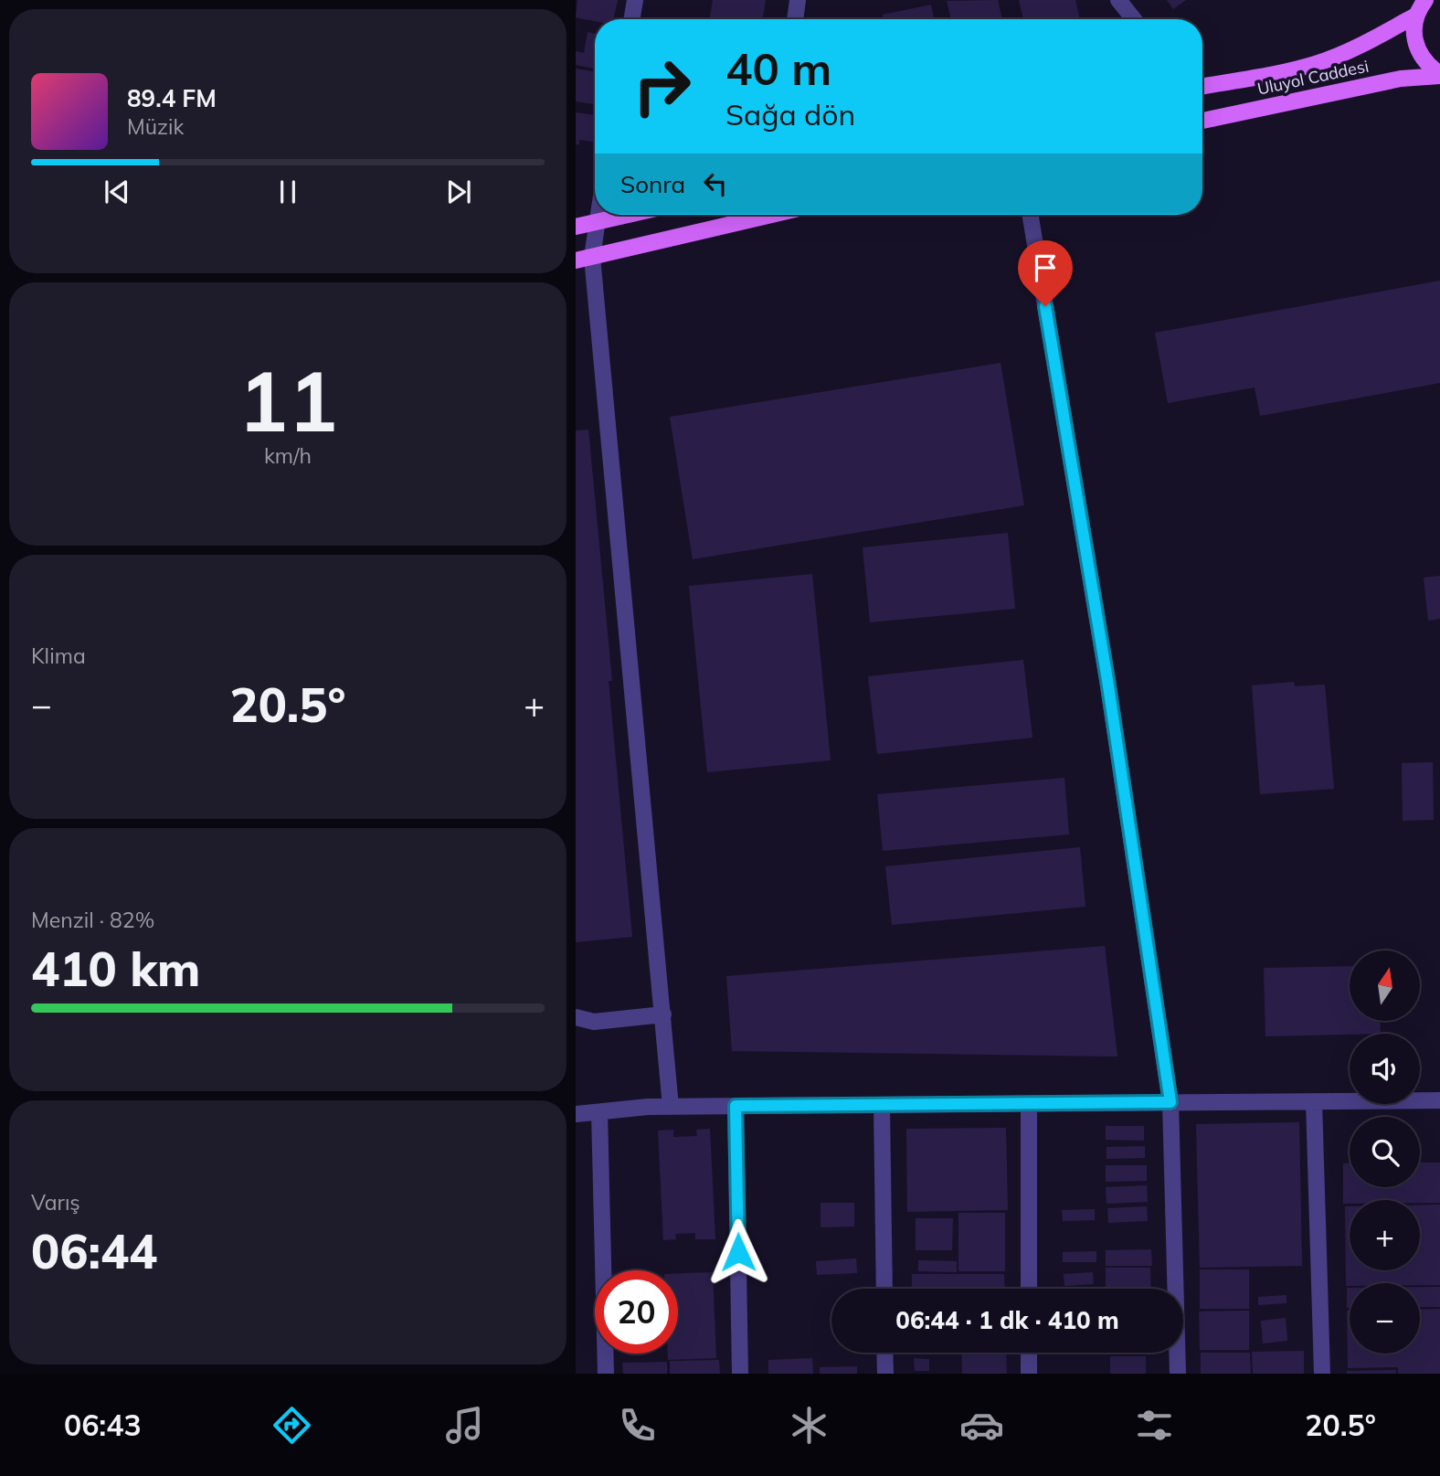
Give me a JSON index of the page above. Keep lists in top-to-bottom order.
{
  "streets": {
    "main road": ["Uluyol Caddesi"]
  },
  "north": "top",
  "page": {
    "turn": ["40 m", "Sağa dön"],
    "song": ["89.4 FM", "Müzik"],
    "then": "Sonra",
    "tile": [
      ["11", "km/h"],
      "Klima",
      ["Menzil · 82%", "410 km"],
      ["Varış", "06:44"]
    ],
    "heat": ["−", "20.5°", "+"],
    "map_buttons": ["+", "−"],
    "limit": "20",
    "trip": "06:44 · 1 dk · 410 m",
    "tabs": ["06:43", "20.5°"]
  }
}
